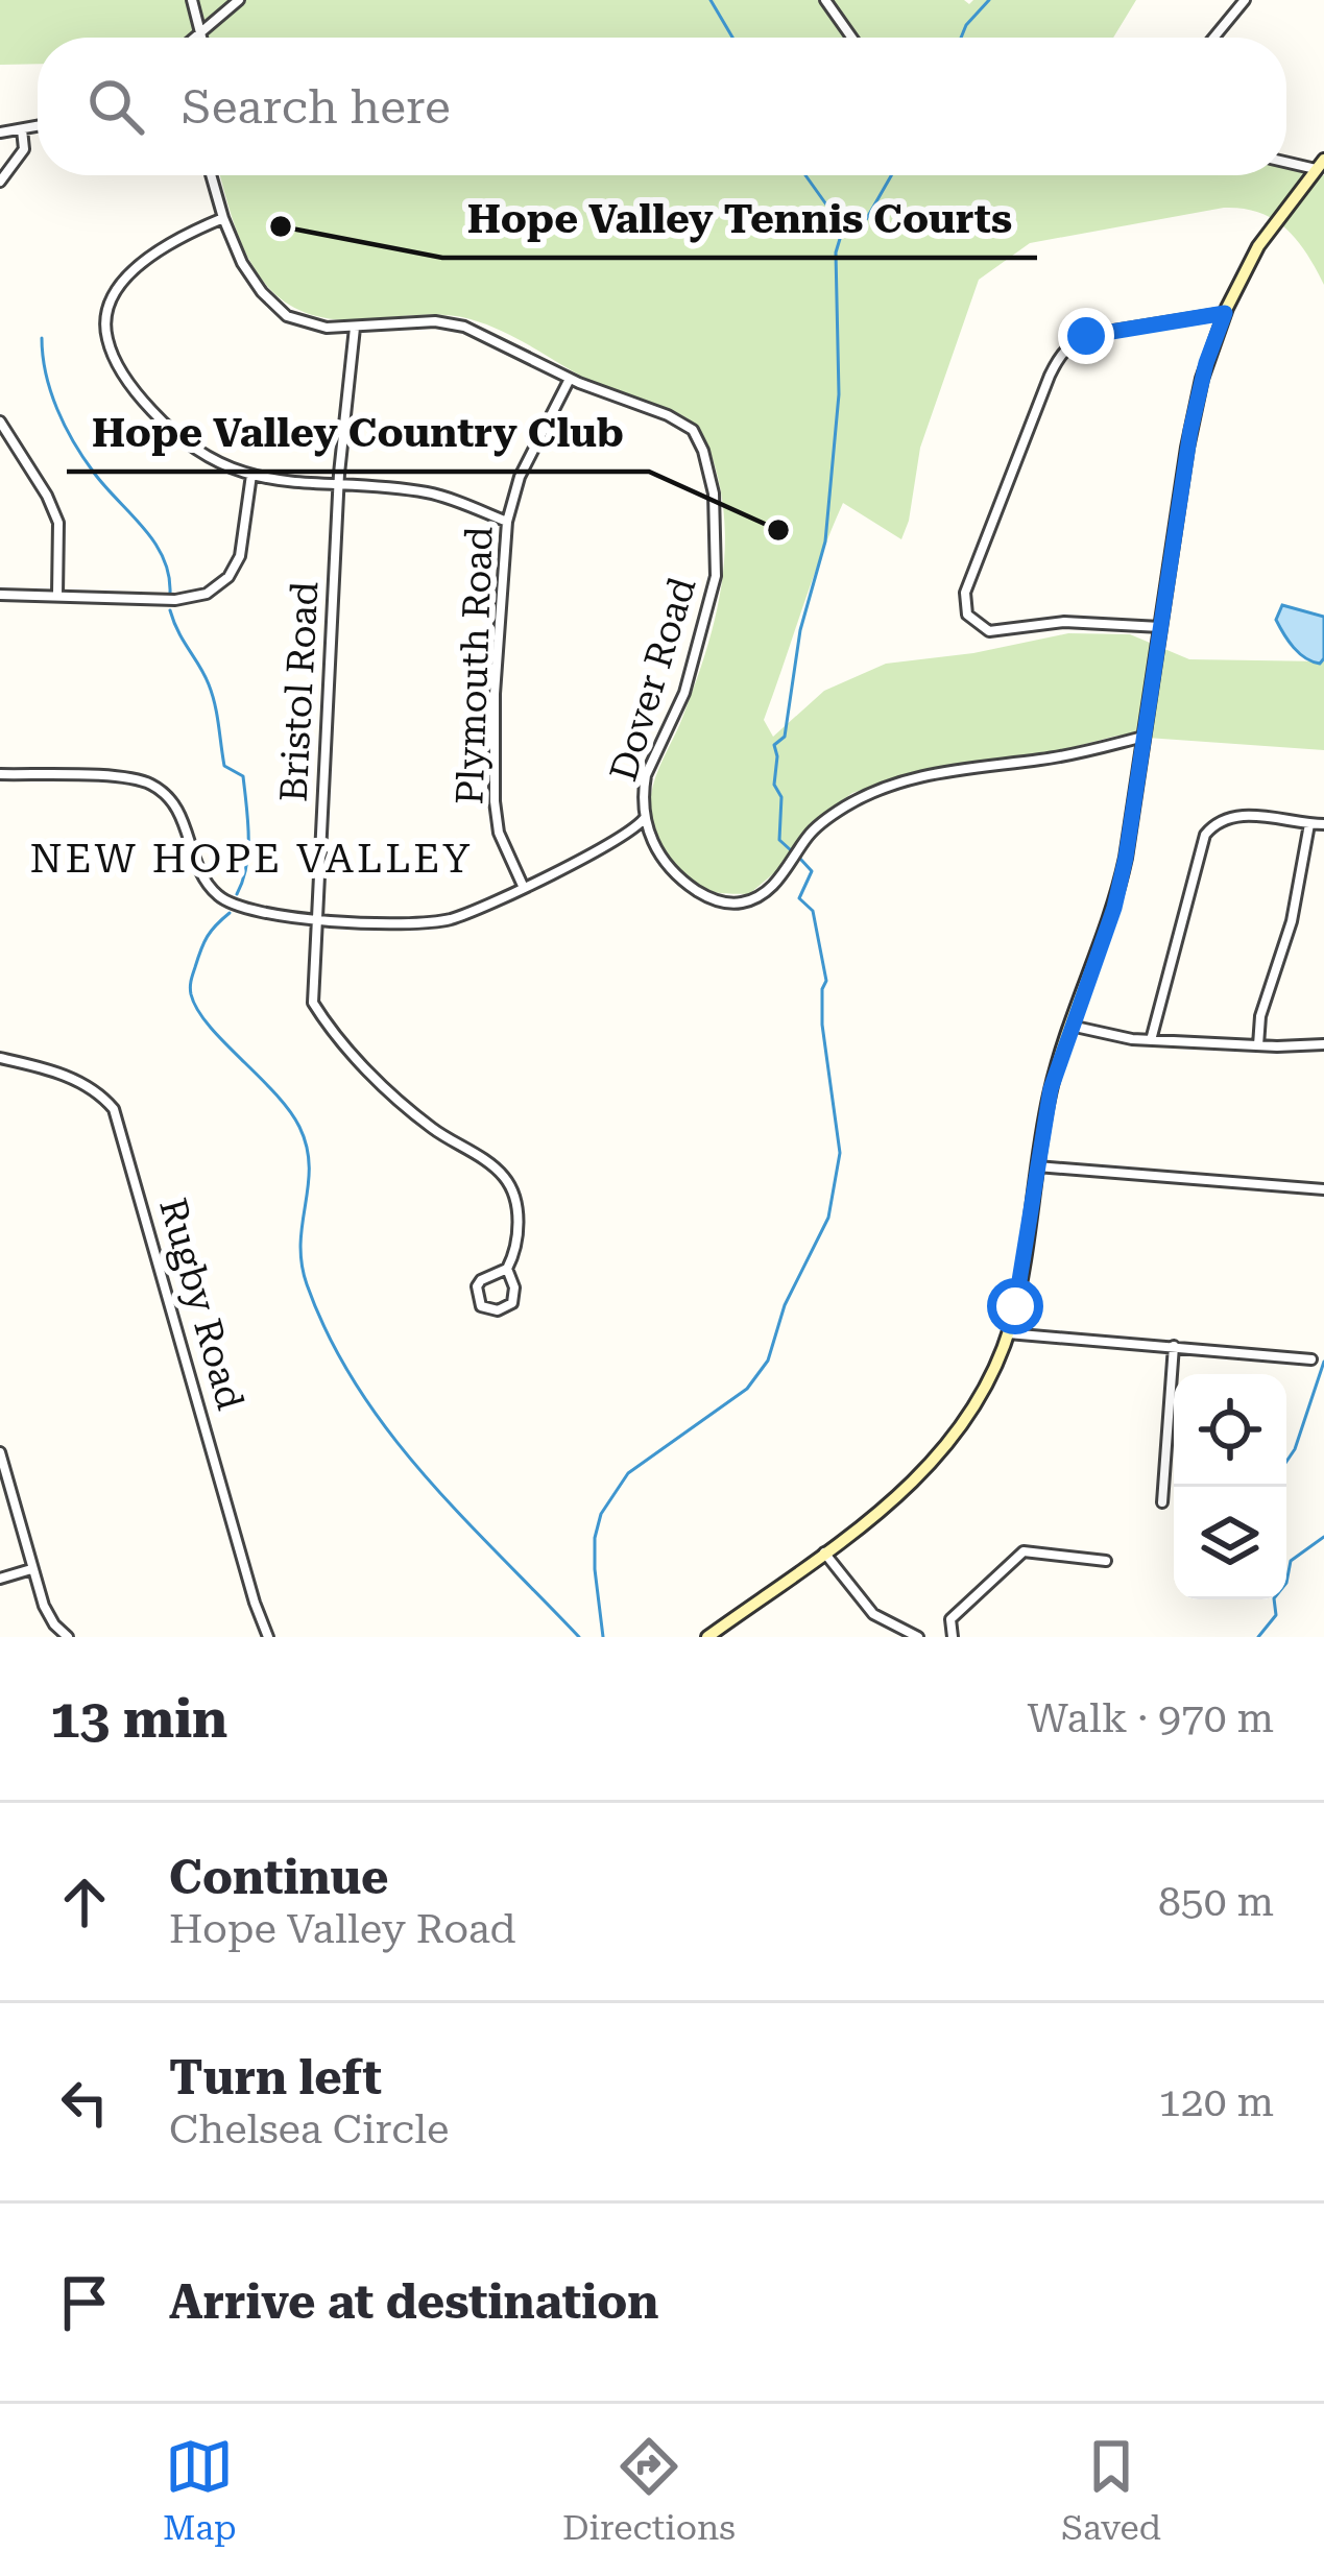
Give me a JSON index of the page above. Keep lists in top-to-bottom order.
{
  "streets": {
    "street": [
      "Plymouth Road",
      "Dover Road",
      "Bristol Road",
      "Rugby Road"
    ]
  },
  "crossings": [
    ["Plymouth Road", "Dover Road"],
    ["Dover Road", "Bristol Road"]
  ],
  "districts": ["NEW HOPE VALLEY"],
  "places": ["Hope Valley Tennis Courts", "Hope Valley Country Club"],
  "page": {
    "search": "Search here",
    "heading": ["13 min", "Walk · 970 m"],
    "list": [
      ["Continue", "Hope Valley Road", "850 m"],
      ["Turn left", "Chelsea Circle", "120 m"],
      "Arrive at destination"
    ],
    "nav": ["Map", "Directions", "Saved"]
  }
}
